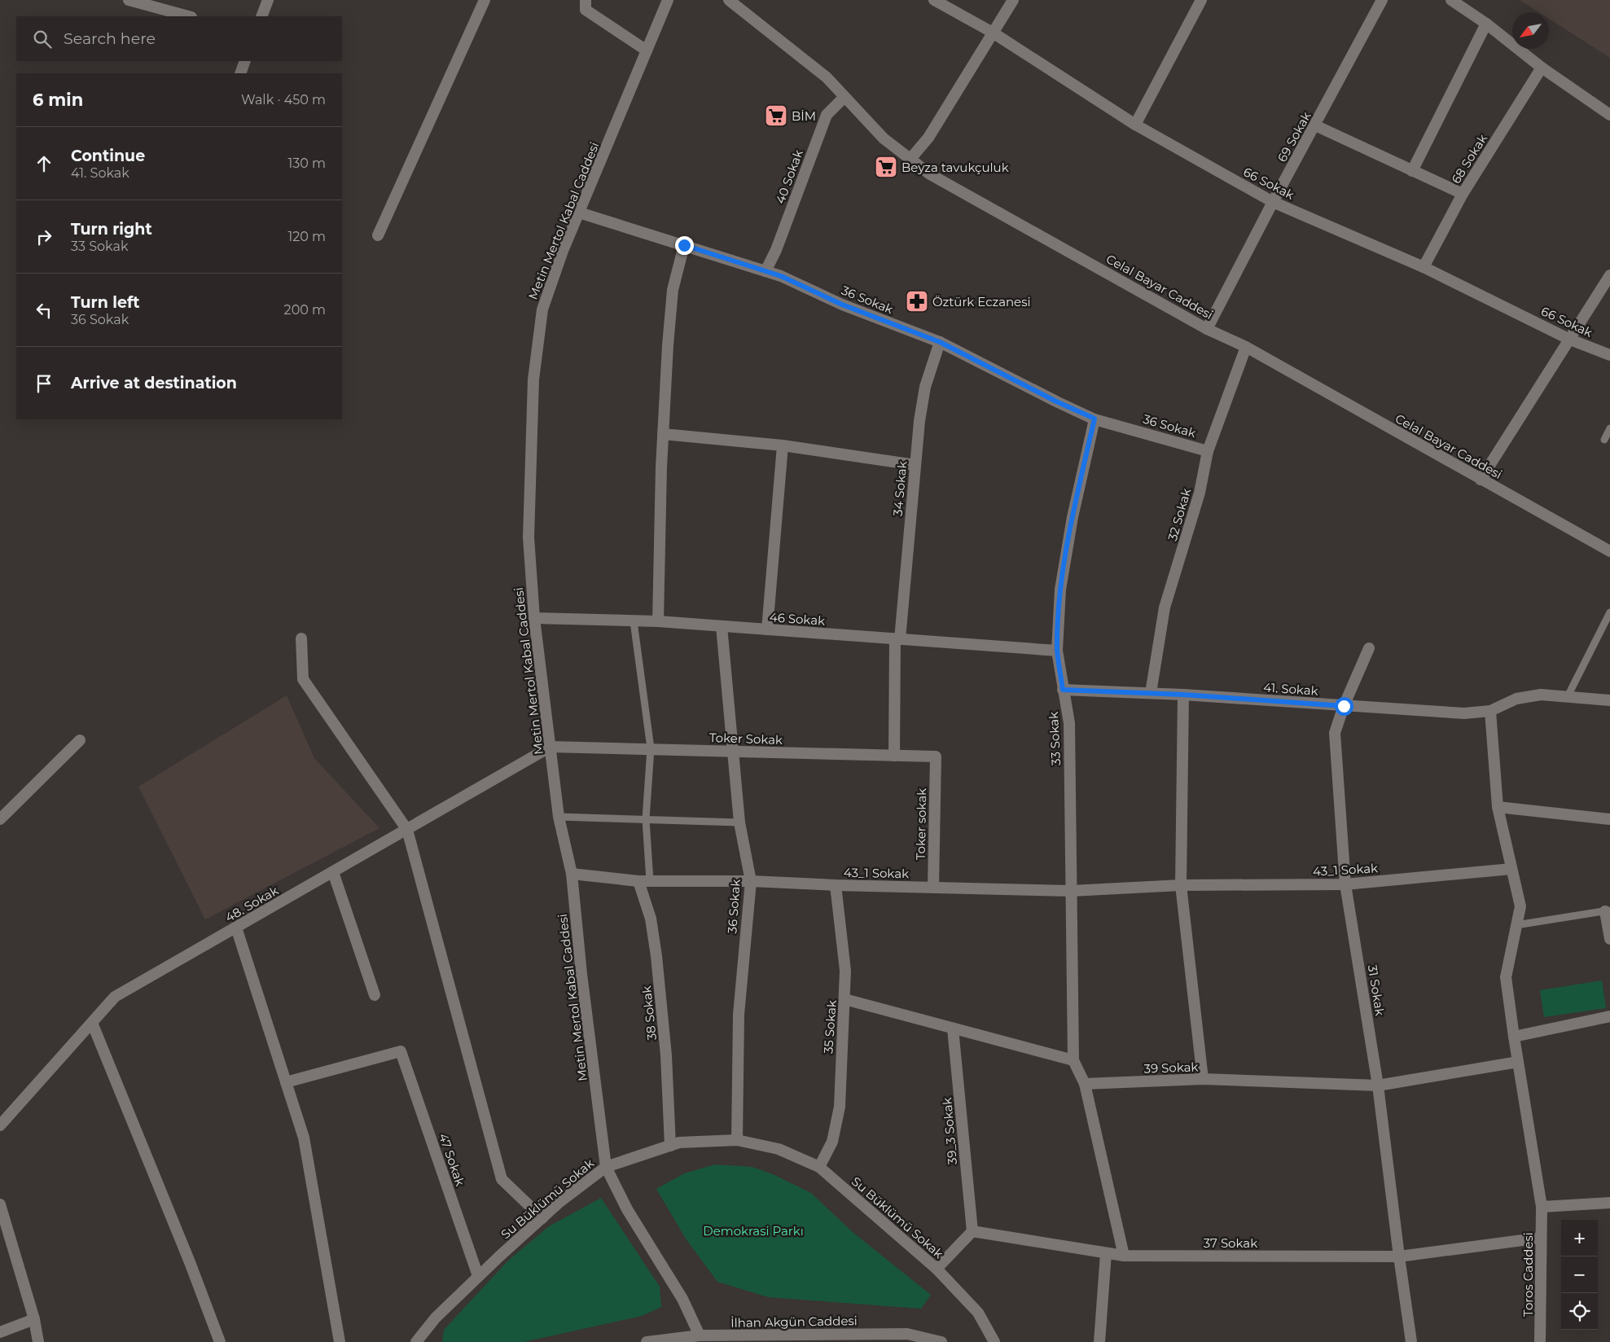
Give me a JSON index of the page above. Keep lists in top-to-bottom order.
{
  "streets": {
    "street": [
      "69 Sokak",
      "68 Sokak",
      "40 Sokak",
      "66 Sokak",
      "Metin Mertol Kabal Caddesi",
      "Celal Bayar Caddesi",
      "36 Sokak",
      "34 Sokak",
      "32 Sokak",
      "46 Sokak",
      "41. Sokak",
      "Toker Sokak",
      "33 Sokak",
      "Toker sokak",
      "43_1 Sokak",
      "48. Sokak",
      "31 Sokak",
      "38 Sokak",
      "35 Sokak",
      "39 Sokak",
      "39_3 Sokak",
      "47 Sokak",
      "Su Büklümü Sokak",
      "37 Sokak",
      "Toros Caddesi",
      "İlhan Akgün Caddesi"
    ]
  },
  "crossings": [
    ["69 Sokak", "66 Sokak"],
    ["69 Sokak", "Celal Bayar Caddesi"],
    ["68 Sokak", "66 Sokak"],
    ["40 Sokak", "Celal Bayar Caddesi"],
    ["40 Sokak", "36 Sokak"],
    ["Metin Mertol Kabal Caddesi", "36 Sokak"],
    ["Metin Mertol Kabal Caddesi", "46 Sokak"],
    ["Metin Mertol Kabal Caddesi", "Toker Sokak"],
    ["Metin Mertol Kabal Caddesi", "43_1 Sokak"],
    ["Metin Mertol Kabal Caddesi", "48. Sokak"],
    ["Metin Mertol Kabal Caddesi", "Su Büklümü Sokak"],
    ["Metin Mertol Kabal Caddesi", "İlhan Akgün Caddesi"],
    ["Celal Bayar Caddesi", "32 Sokak"],
    ["36 Sokak", "34 Sokak"],
    ["36 Sokak", "32 Sokak"],
    ["36 Sokak", "46 Sokak"],
    ["36 Sokak", "Toker Sokak"],
    ["36 Sokak", "33 Sokak"],
    ["36 Sokak", "43_1 Sokak"],
    ["36 Sokak", "Su Büklümü Sokak"],
    ["34 Sokak", "46 Sokak"],
    ["34 Sokak", "Toker Sokak"],
    ["32 Sokak", "41. Sokak"],
    ["46 Sokak", "33 Sokak"],
    ["41. Sokak", "33 Sokak"],
    ["41. Sokak", "31 Sokak"],
    ["41. Sokak", "Toros Caddesi"],
    ["Toker Sokak", "Toker sokak"],
    ["Toker Sokak", "48. Sokak"],
    ["33 Sokak", "43_1 Sokak"],
    ["Toker sokak", "43_1 Sokak"],
    ["43_1 Sokak", "31 Sokak"],
    ["43_1 Sokak", "38 Sokak"],
    ["43_1 Sokak", "35 Sokak"],
    ["43_1 Sokak", "Toros Caddesi"],
    ["31 Sokak", "39 Sokak"],
    ["31 Sokak", "37 Sokak"],
    ["38 Sokak", "Su Büklümü Sokak"],
    ["35 Sokak", "Su Büklümü Sokak"],
    ["39 Sokak", "Toros Caddesi"],
    ["39_3 Sokak", "37 Sokak"],
    ["47 Sokak", "Su Büklümü Sokak"],
    ["37 Sokak", "Toros Caddesi"]
  ],
  "parks": ["Demokrasi Parkı"],
  "places": {
    "supermarket": ["BİM", "Beyza tavukçuluk"],
    "pharmacy": ["Öztürk Eczanesi"]
  },
  "north": "bottom left",
  "page": {
    "search": "Search here",
    "heading": ["6 min", "Walk · 450 m"],
    "list": [
      ["Continue", "41. Sokak", "130 m"],
      ["Turn right", "33 Sokak", "120 m"],
      ["Turn left", "36 Sokak", "200 m"],
      "Arrive at destination"
    ],
    "map_buttons": ["+", "−"]
  }
}
